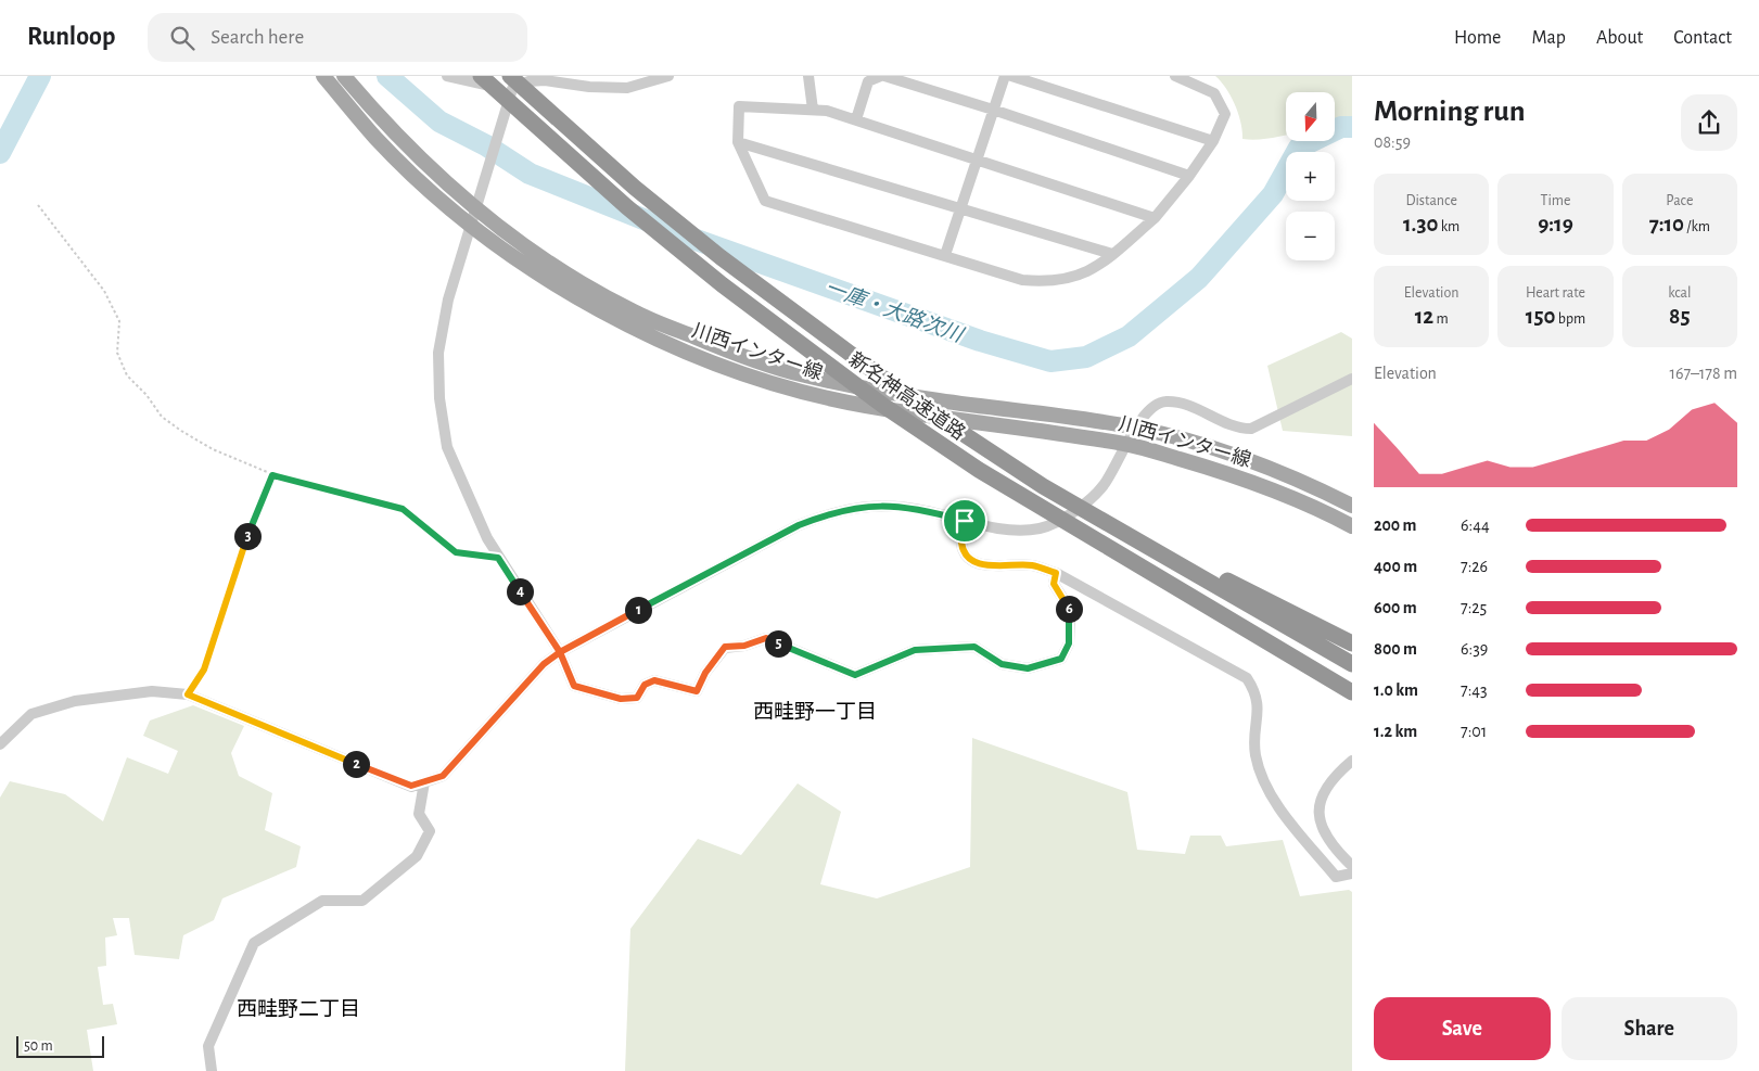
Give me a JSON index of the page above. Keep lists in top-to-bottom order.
{
  "streets": {
    "highway": ["新名神高速道路"],
    "main road": ["川西インター線"]
  },
  "districts": ["西畦野一丁目", "西畦野二丁目"],
  "water": ["一庫・大路次川"],
  "scale_bar": "50 m",
  "north": "bottom",
  "page": {
    "header": "Runloop",
    "search": "Search here",
    "nav": [
      "Home",
      "Map",
      "About",
      "Contact"
    ],
    "heading": ["Morning run", "08:59"],
    "map_buttons": ["+", "−"],
    "stats": [
      ["Distance", "1.30 km"],
      ["Time", "9:19"],
      ["Pace", "7:10 /km"],
      ["Elevation", "12 m"],
      ["Heart rate", "150 bpm"],
      ["kcal", "85"]
    ],
    "chart": ["Elevation", "167–178 m"],
    "list": [
      {
        "name": "200 m",
        "note": "6:44"
      },
      {
        "name": "400 m",
        "note": "7:26"
      },
      {
        "name": "600 m",
        "note": "7:25"
      },
      {
        "name": "800 m",
        "note": "6:39"
      },
      {
        "name": "1.0 km",
        "note": "7:43"
      },
      {
        "name": "1.2 km",
        "note": "7:01"
      }
    ],
    "pins": [
      "3",
      "4",
      "6",
      "1",
      "5",
      "2"
    ],
    "buttons": ["Save", "Share"],
    "scale": "50 m"
  }
}
